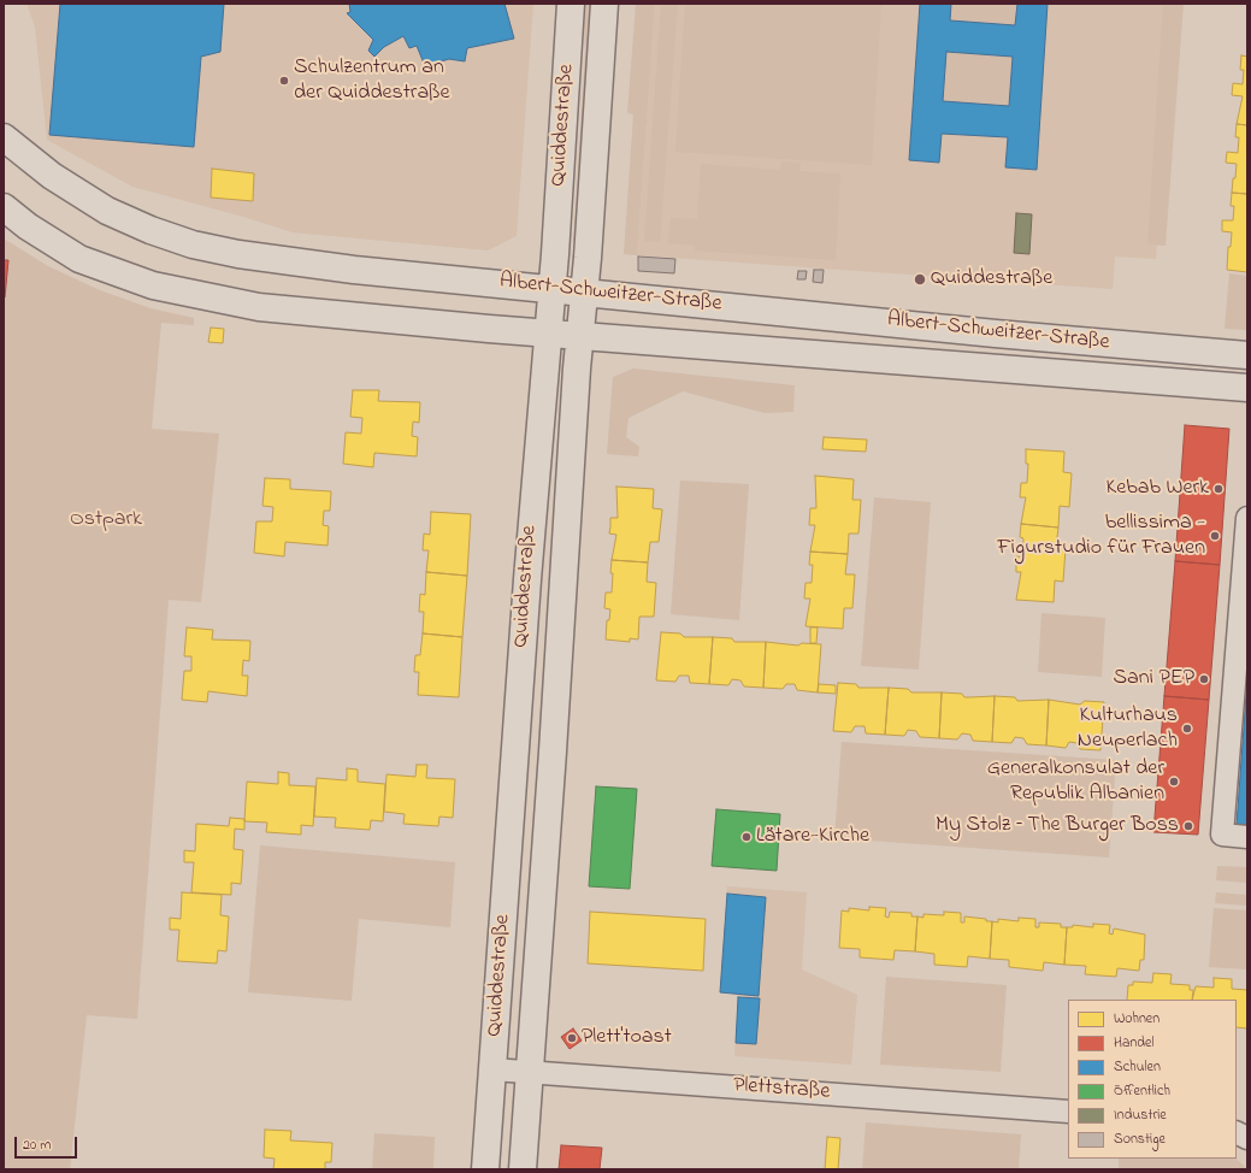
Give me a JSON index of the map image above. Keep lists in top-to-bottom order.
{
  "streets": {
    "main road": ["Quiddestraße", "Albert-Schweitzer-Straße"],
    "street": ["Plettstraße"]
  },
  "crossings": [
    ["Quiddestraße", "Albert-Schweitzer-Straße"],
    ["Quiddestraße", "Plettstraße"]
  ],
  "parks": ["Ostpark"],
  "places": [
    "Schulzentrum an der Quiddestraße",
    "Quiddestraße",
    "Kebab Werk",
    "bellissima - Figurstudio für Frauen",
    "Sani PEP",
    "Kulturhaus Neuperlach",
    "Generalkonsulat der Republik Albanien",
    "My Stolz – The Burger Boss",
    "Lätare-Kirche",
    "Plett'toast"
  ],
  "legend": [
    "Wohnen",
    "Handel",
    "Schulen",
    "Öffentlich",
    "Industrie",
    "Sonstige"
  ],
  "scale_bar": "20 m"
}
